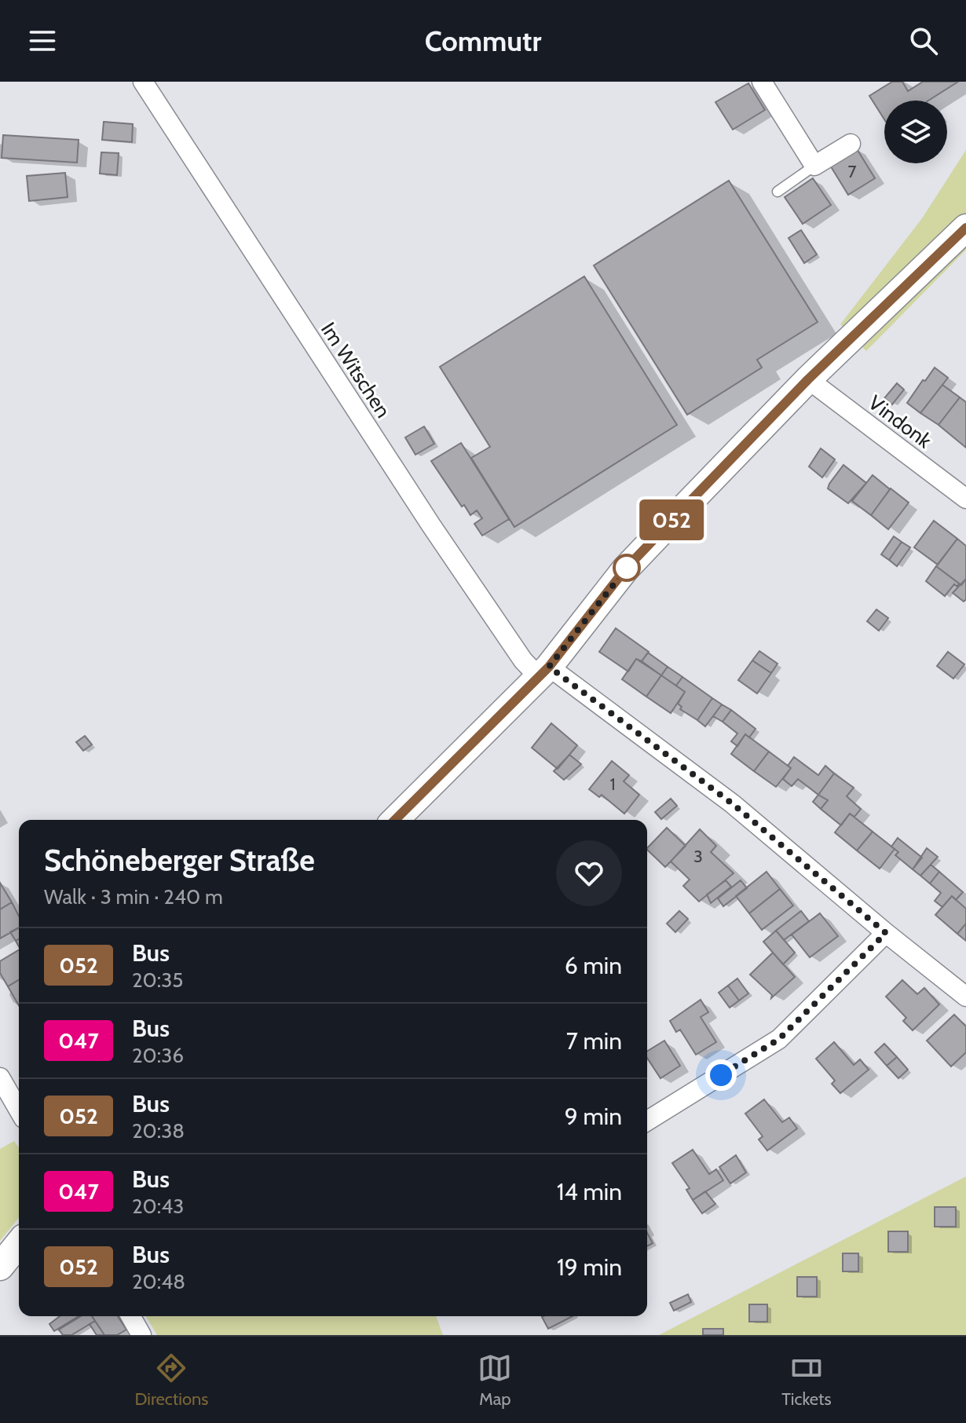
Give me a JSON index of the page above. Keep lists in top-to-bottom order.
{
  "streets": {
    "street": ["Im Witschen", "Vindonk"]
  },
  "lines": ["bus line 052"],
  "house_numbers": ["7", "1", "3"],
  "page": {
    "header": "Commutr",
    "on_map": "052",
    "heading": ["Schöneberger Straße", "Walk · 3 min · 240 m"],
    "list": [
      {
        "mark": "052",
        "name": "Bus",
        "note": "20:35",
        "value": "6 min"
      },
      {
        "mark": "047",
        "name": "Bus",
        "note": "20:36",
        "value": "7 min"
      },
      {
        "mark": "052",
        "name": "Bus",
        "note": "20:38",
        "value": "9 min"
      },
      {
        "mark": "047",
        "name": "Bus",
        "note": "20:43",
        "value": "14 min"
      },
      {
        "mark": "052",
        "name": "Bus",
        "note": "20:48",
        "value": "19 min"
      }
    ],
    "tabs": ["Directions", "Map", "Tickets"]
  }
}
